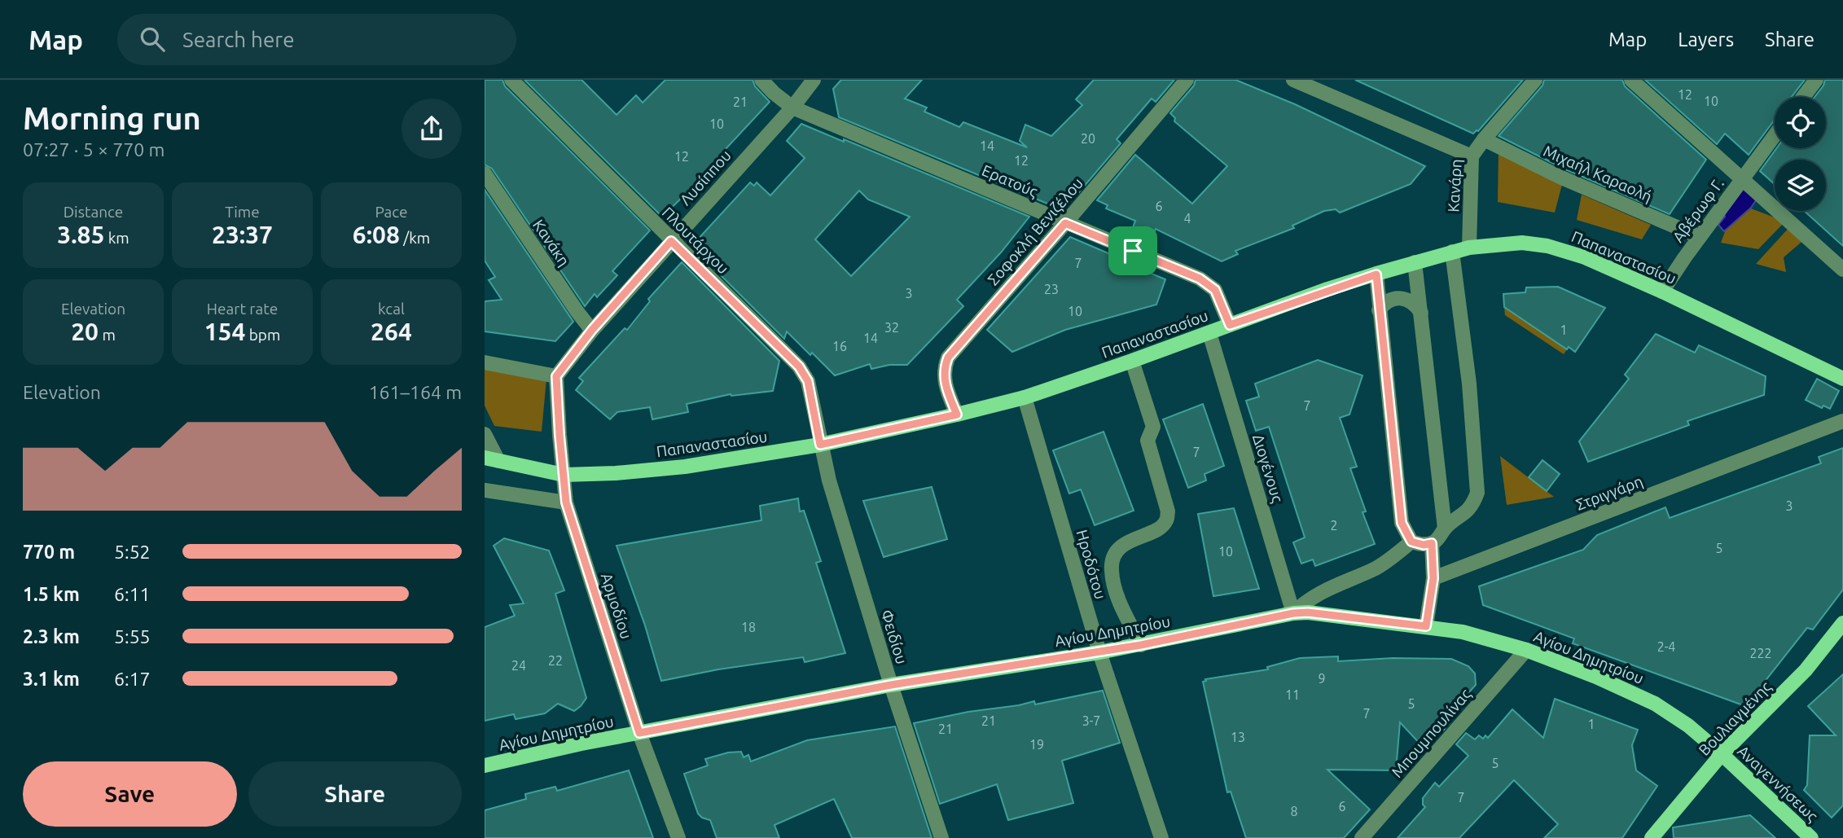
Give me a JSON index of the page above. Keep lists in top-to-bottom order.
{
  "streets": {
    "main road": [
      "Παπαναστασίου",
      "Αγίου Δημητρίου",
      "Βουλιαγμένης",
      "Αναγεννήσεως"
    ],
    "street": [
      "Μιχαήλ Καραολή",
      "Λυσίππου",
      "Ερατούς",
      "Κανάρη",
      "Αβέρωφ Γ.",
      "Σοφοκλή Βενιζέλου",
      "Πλουτάρχου",
      "Κανάκη",
      "Διογένους",
      "Στριγγάρη",
      "Ηροδότου",
      "Αρμοδίου",
      "Φειδίου",
      "Μπουμπουλίνας"
    ]
  },
  "crossings": [
    ["Μιχαήλ Καραολή", "Κανάρη"],
    ["Μιχαήλ Καραολή", "Αβέρωφ Γ."],
    ["Λυσίππου", "Ερατούς"],
    ["Λυσίππου", "Πλουτάρχου"],
    ["Λυσίππου", "Κανάκη"],
    ["Λυσίππου", "Αρμοδίου"],
    ["Ερατούς", "Σοφοκλή Βενιζέλου"],
    ["Ερατούς", "Παπαναστασίου"],
    ["Κανάρη", "Παπαναστασίου"],
    ["Αβέρωφ Γ.", "Παπαναστασίου"],
    ["Σοφοκλή Βενιζέλου", "Παπαναστασίου"],
    ["Πλουτάρχου", "Παπαναστασίου"],
    ["Πλουτάρχου", "Φειδίου"],
    ["Παπαναστασίου", "Διογένους"],
    ["Παπαναστασίου", "Ηροδότου"],
    ["Παπαναστασίου", "Αρμοδίου"],
    ["Παπαναστασίου", "Φειδίου"],
    ["Διογένους", "Αγίου Δημητρίου"],
    ["Ηροδότου", "Αγίου Δημητρίου"],
    ["Αρμοδίου", "Αγίου Δημητρίου"],
    ["Αγίου Δημητρίου", "Φειδίου"],
    ["Αγίου Δημητρίου", "Βουλιαγμένης"],
    ["Αγίου Δημητρίου", "Μπουμπουλίνας"],
    ["Αγίου Δημητρίου", "Αναγεννήσεως"],
    ["Βουλιαγμένης", "Αναγεννήσεως"]
  ],
  "house_numbers": [
    "12",
    "10",
    "21",
    "10",
    "20",
    "14",
    "12",
    "12",
    "6",
    "4",
    "7",
    "23",
    "3",
    "10",
    "32",
    "1",
    "14",
    "16",
    "7",
    "7",
    "3",
    "2",
    "5",
    "10",
    "18",
    "2-4",
    "222",
    "22",
    "24",
    "9",
    "11",
    "5",
    "7",
    "21",
    "3-7",
    "1",
    "21",
    "13",
    "19",
    "5",
    "7",
    "6",
    "8"
  ],
  "page": {
    "header": "Map",
    "search": "Search here",
    "nav": ["Map", "Layers", "Share"],
    "heading": ["Morning run", "07:27 · 5 × 770 m"],
    "stats": [
      ["Distance", "3.85 km"],
      ["Time", "23:37"],
      ["Pace", "6:08 /km"],
      ["Elevation", "20 m"],
      ["Heart rate", "154 bpm"],
      ["kcal", "264"]
    ],
    "chart": ["Elevation", "161–164 m"],
    "list": [
      {
        "name": "770 m",
        "note": "5:52"
      },
      {
        "name": "1.5 km",
        "note": "6:11"
      },
      {
        "name": "2.3 km",
        "note": "5:55"
      },
      {
        "name": "3.1 km",
        "note": "6:17"
      }
    ],
    "buttons": ["Save", "Share"]
  }
}
